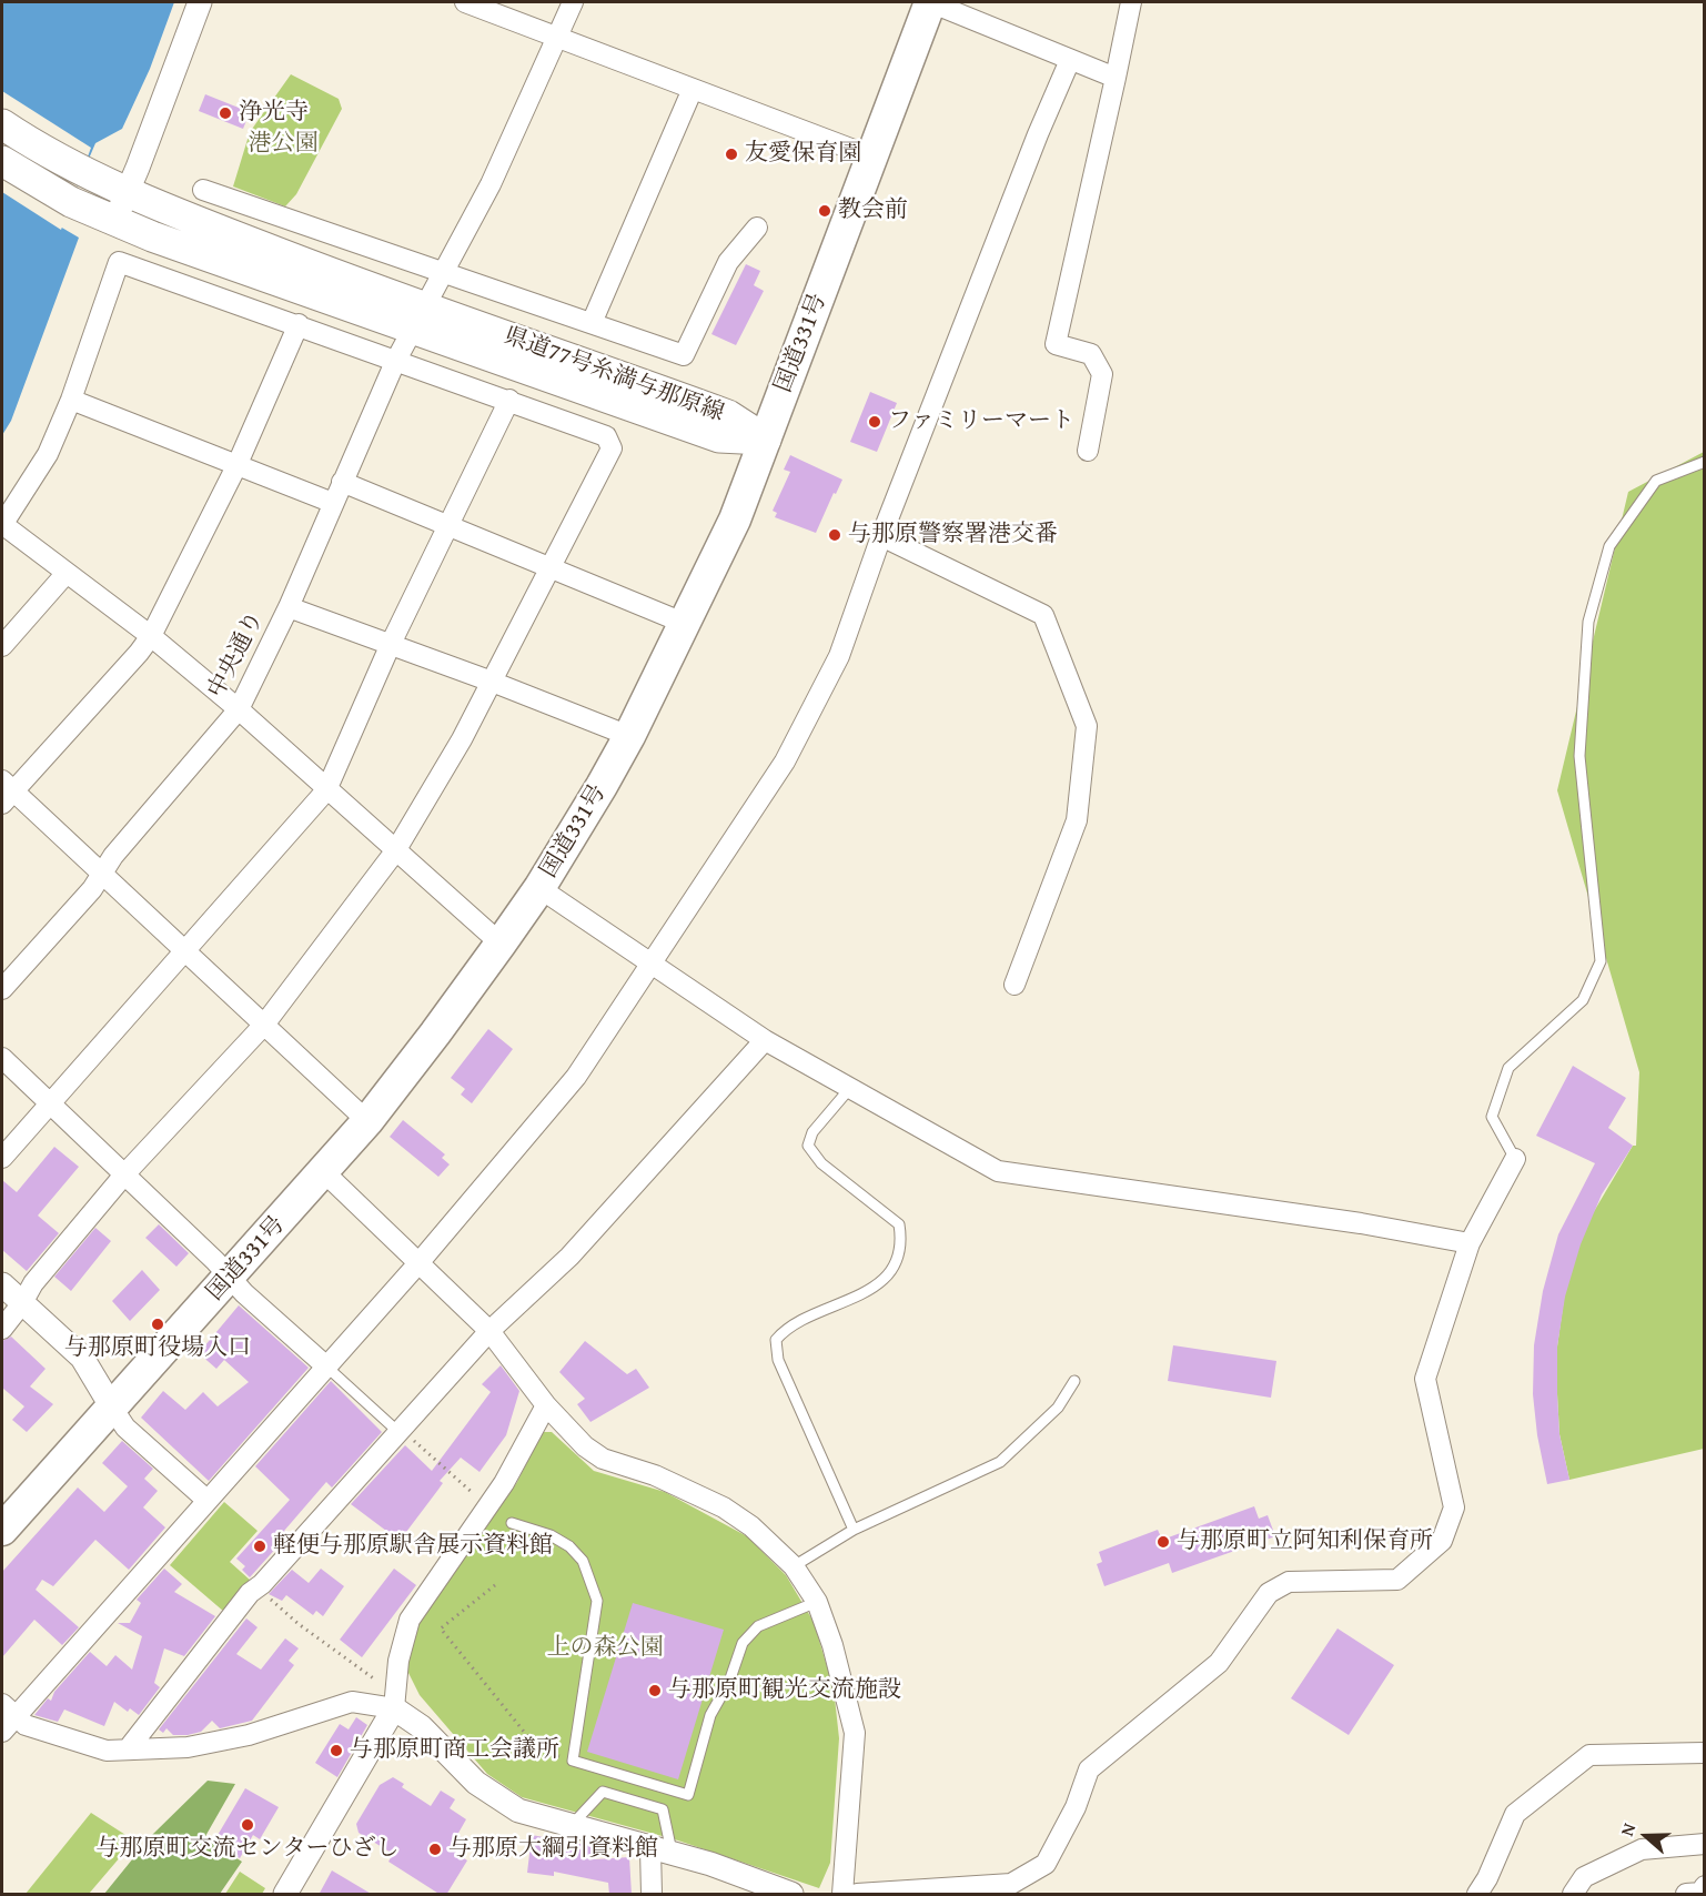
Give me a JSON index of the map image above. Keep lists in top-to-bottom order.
{
  "streets": {
    "highway": ["国道331号"],
    "main road": ["県道77号糸満与那原線"],
    "street": ["中央通り"]
  },
  "crossings": [
    ["国道331号", "県道77号糸満与那原線"],
    ["県道77号糸満与那原線", "中央通り"]
  ],
  "parks": ["港公園", "上の森公園"],
  "places": [
    "浄光寺",
    "友愛保育園",
    "教会前",
    "ファミリーマート",
    "与那原警察署港交番",
    "与那原町役場入口",
    "与那原町立阿知利保育所",
    "軽便与那原駅舎展示資料館",
    "与那原町観光交流施設",
    "与那原町商工会議所",
    "与那原町交流センターひざし",
    "与那原大綱引資料館"
  ],
  "north": "left"
}
